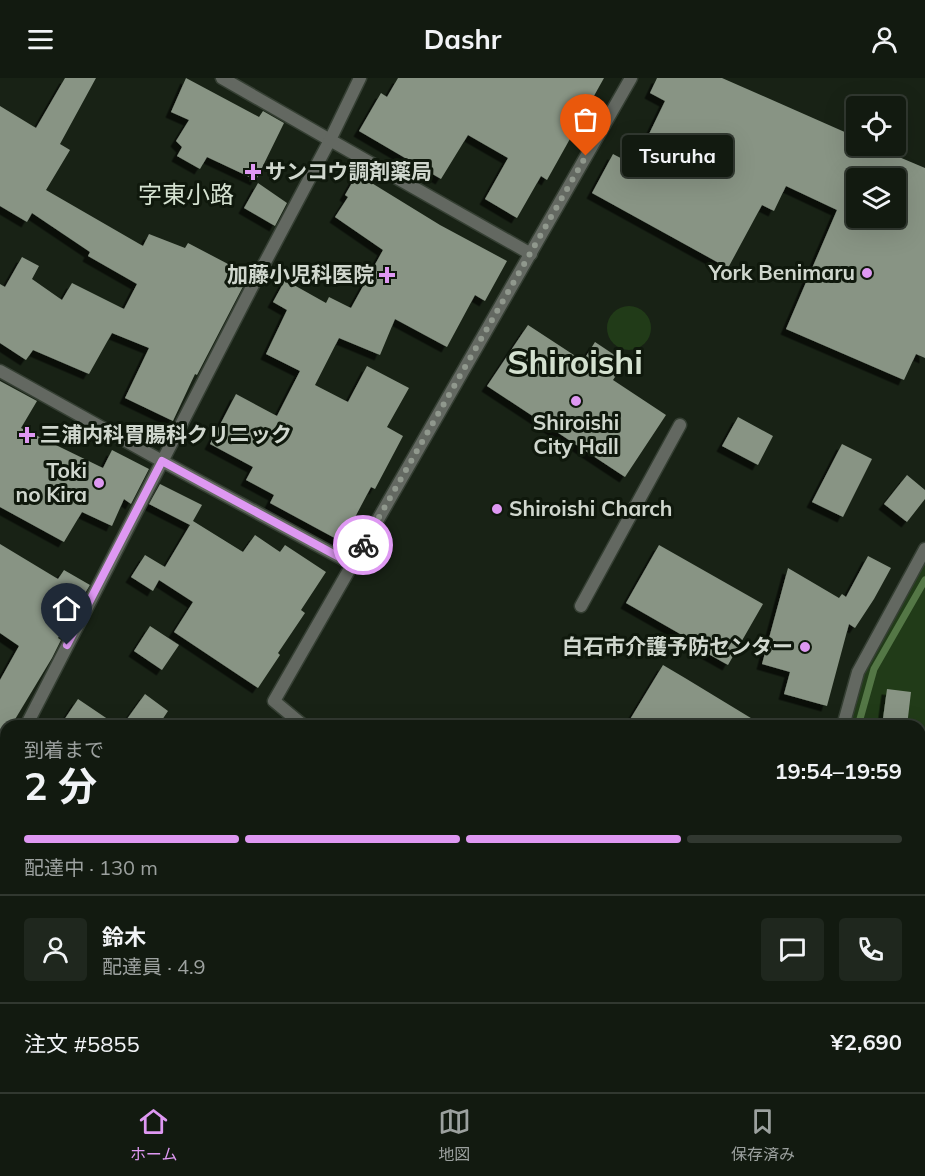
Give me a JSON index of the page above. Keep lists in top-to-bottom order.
{
  "districts": ["字東小路", "Shiroishi"],
  "places": {
    "other": [
      "Tsuruha",
      "York Benimaru",
      "Shiroishi City Hall",
      "Toki no Kira",
      "Shiroishi Charch",
      "白石市介護予防センター"
    ],
    "health": ["サンコウ調剤薬局", "加藤小児科医院", "三浦内科胃腸科クリニック"]
  },
  "page": {
    "header": "Dashr",
    "bubble": "Tsuruha",
    "heading": ["2 分", "到着まで", "19:54–19:59"],
    "panel": [
      "鈴木",
      "配達員 · 4.9",
      "注文 #5855",
      "¥2,690"
    ],
    "bar": "配達中 · 130 m",
    "tabs": ["ホーム", "地図", "保存済み"]
  }
}
